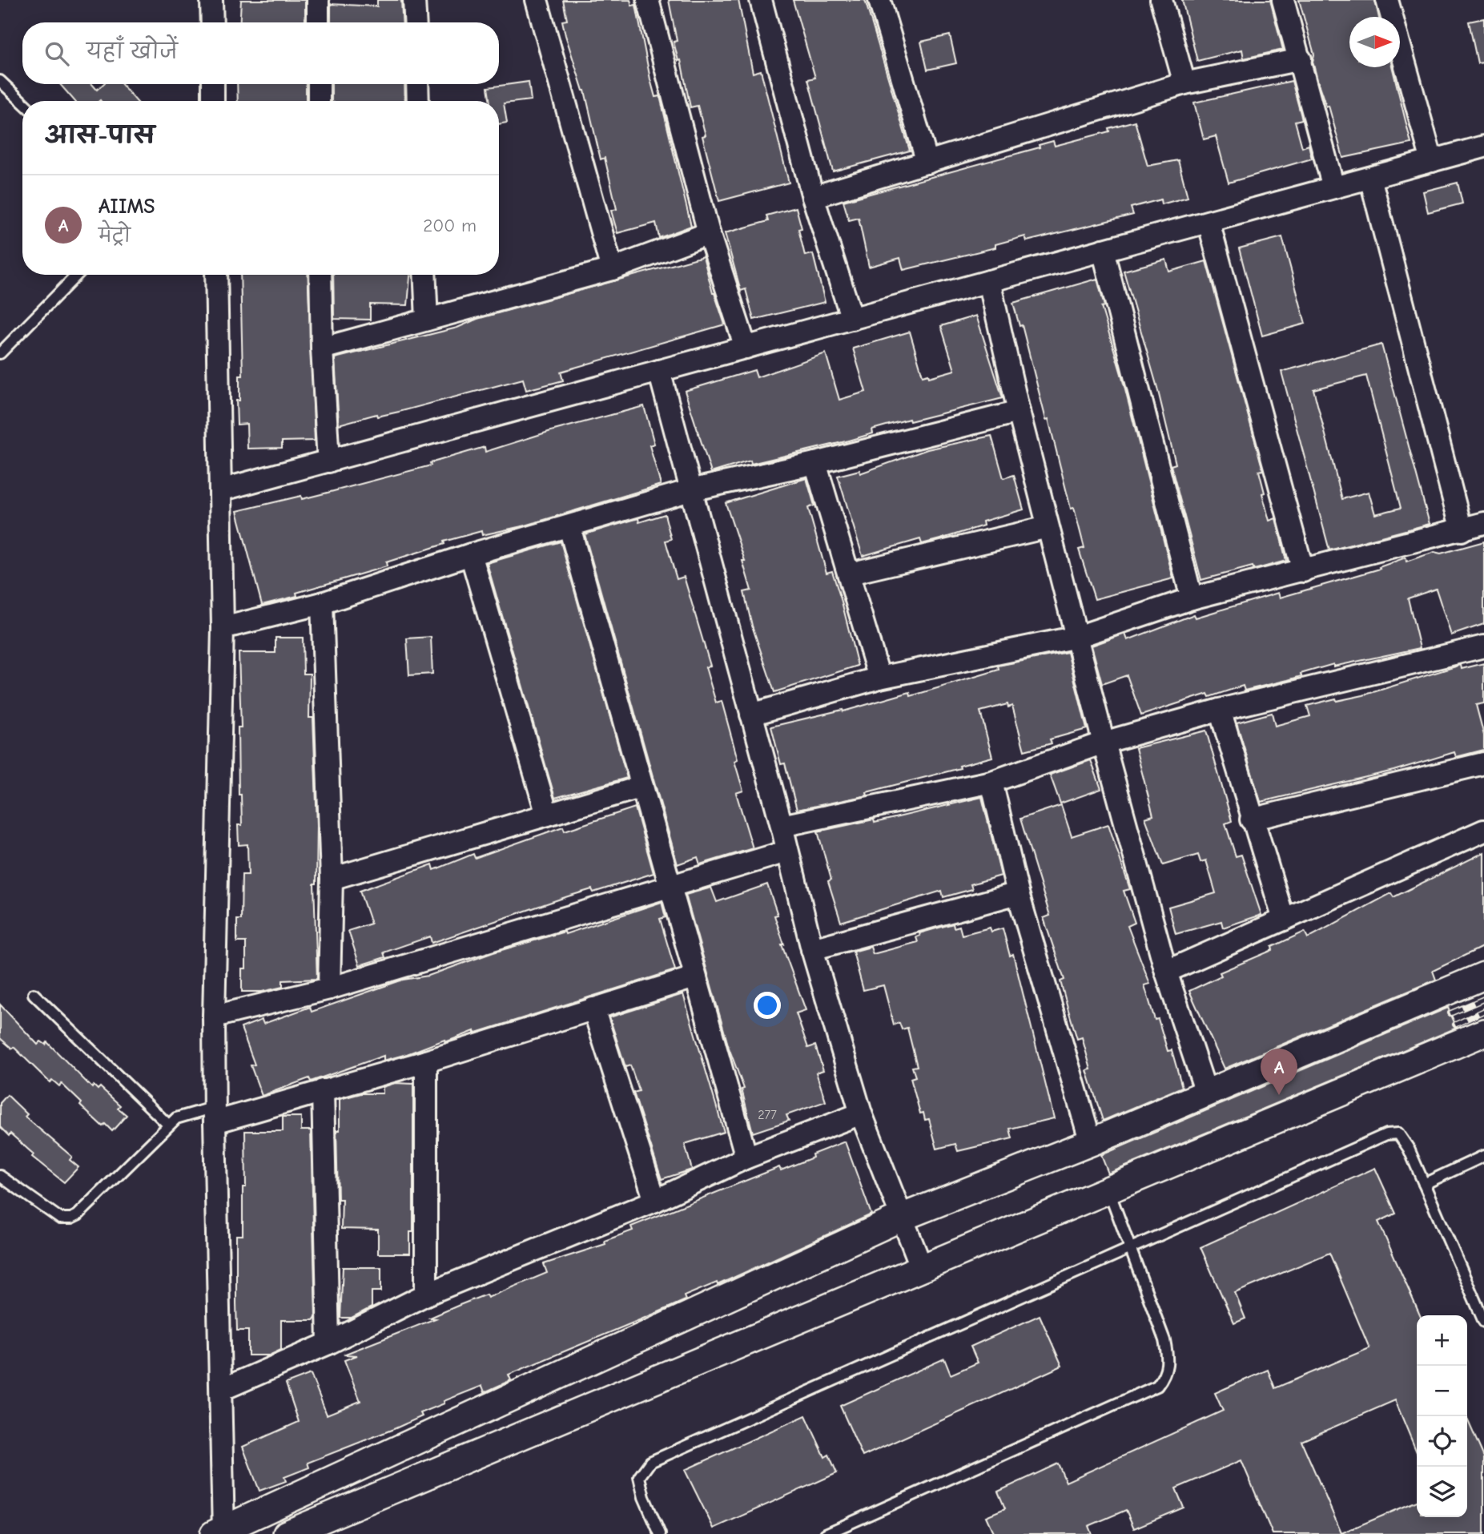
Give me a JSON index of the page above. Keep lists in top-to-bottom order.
{
  "house_numbers": ["277"],
  "north": "right",
  "page": {
    "search": "यहाँ खोजें",
    "heading": "आस-पास",
    "list": [
      {
        "mark": "A",
        "name": "AIIMS",
        "note": "मेट्रो",
        "value": "200 m"
      }
    ],
    "pins": "A",
    "map_buttons": ["+", "−"]
  }
}
